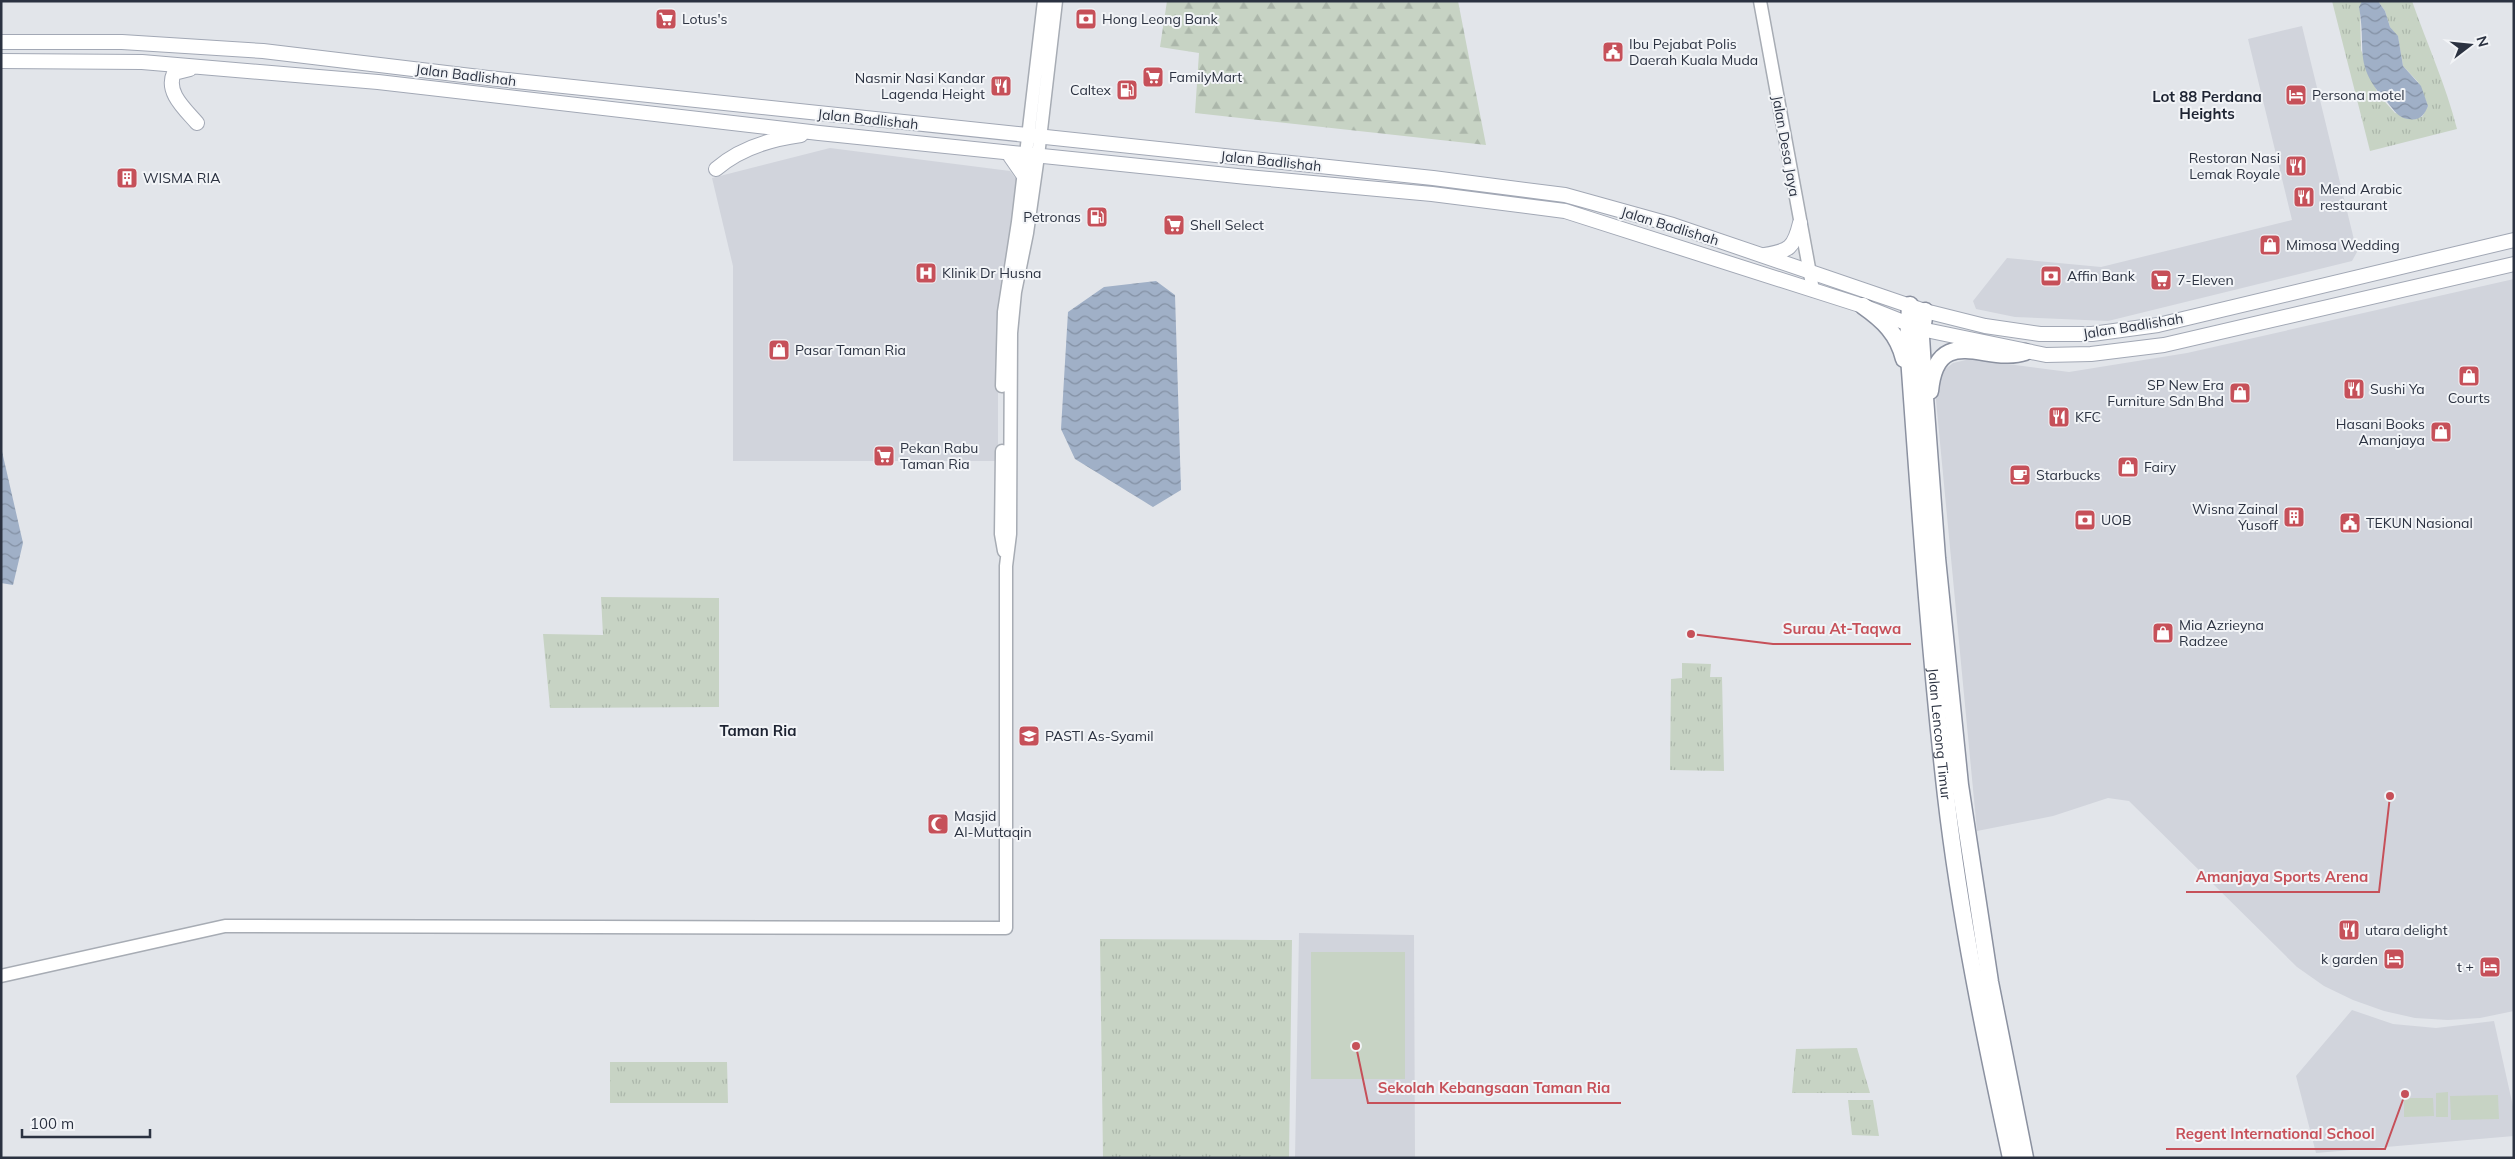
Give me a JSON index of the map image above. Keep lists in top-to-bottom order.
{
  "streets": {
    "highway": ["Jalan Lencong Timur"],
    "main road": ["Jalan Badlishah"],
    "street": ["Jalan Desa Jaya"]
  },
  "crossings": [
    ["Jalan Badlishah", "Jalan Desa Jaya"],
    ["Jalan Badlishah", "Jalan Lencong Timur"]
  ],
  "districts": ["Lot 88 Perdana Heights", "Taman Ria"],
  "places": {
    "supermarket": [
      "Lotus's",
      "FamilyMart",
      "Shell Select",
      "7-Eleven",
      "Pekan Rabu Taman Ria"
    ],
    "bank": ["Hong Leong Bank", "Affin Bank", "UOB"],
    "public building": ["Ibu Pejabat Polis Daerah Kuala Muda", "TEKUN Nasional"],
    "restaurant": [
      "Nasmir Nasi Kandar Lagenda Height",
      "Restoran Nasi Lemak Royale",
      "Mend Arabic restaurant",
      "Sushi Ya",
      "KFC",
      "utara delight"
    ],
    "fuel station": ["Caltex", "Petronas"],
    "hotel": ["Persona motel", "k garden", "t +"],
    "building": ["WISMA RIA", "Wisna Zainal Yusoff"],
    "shop": [
      "Mimosa Wedding",
      "Pasar Taman Ria",
      "Courts",
      "SP New Era Furniture Sdn Bhd",
      "Hasani Books Amanjaya",
      "Fairy",
      "Mia Azrieyna Radzee"
    ],
    "hospital": ["Klinik Dr Husna"],
    "cafe": ["Starbucks"],
    "other": [
      "Surau At-Taqwa",
      "Amanjaya Sports Arena",
      "Sekolah Kebangsaan Taman Ria",
      "Regent International School"
    ],
    "school or university": ["PASTI As-Syamil"],
    "mosque": ["Masjid Al-Muttaqin"]
  },
  "scale_bar": "100 m",
  "north": "right"
}
